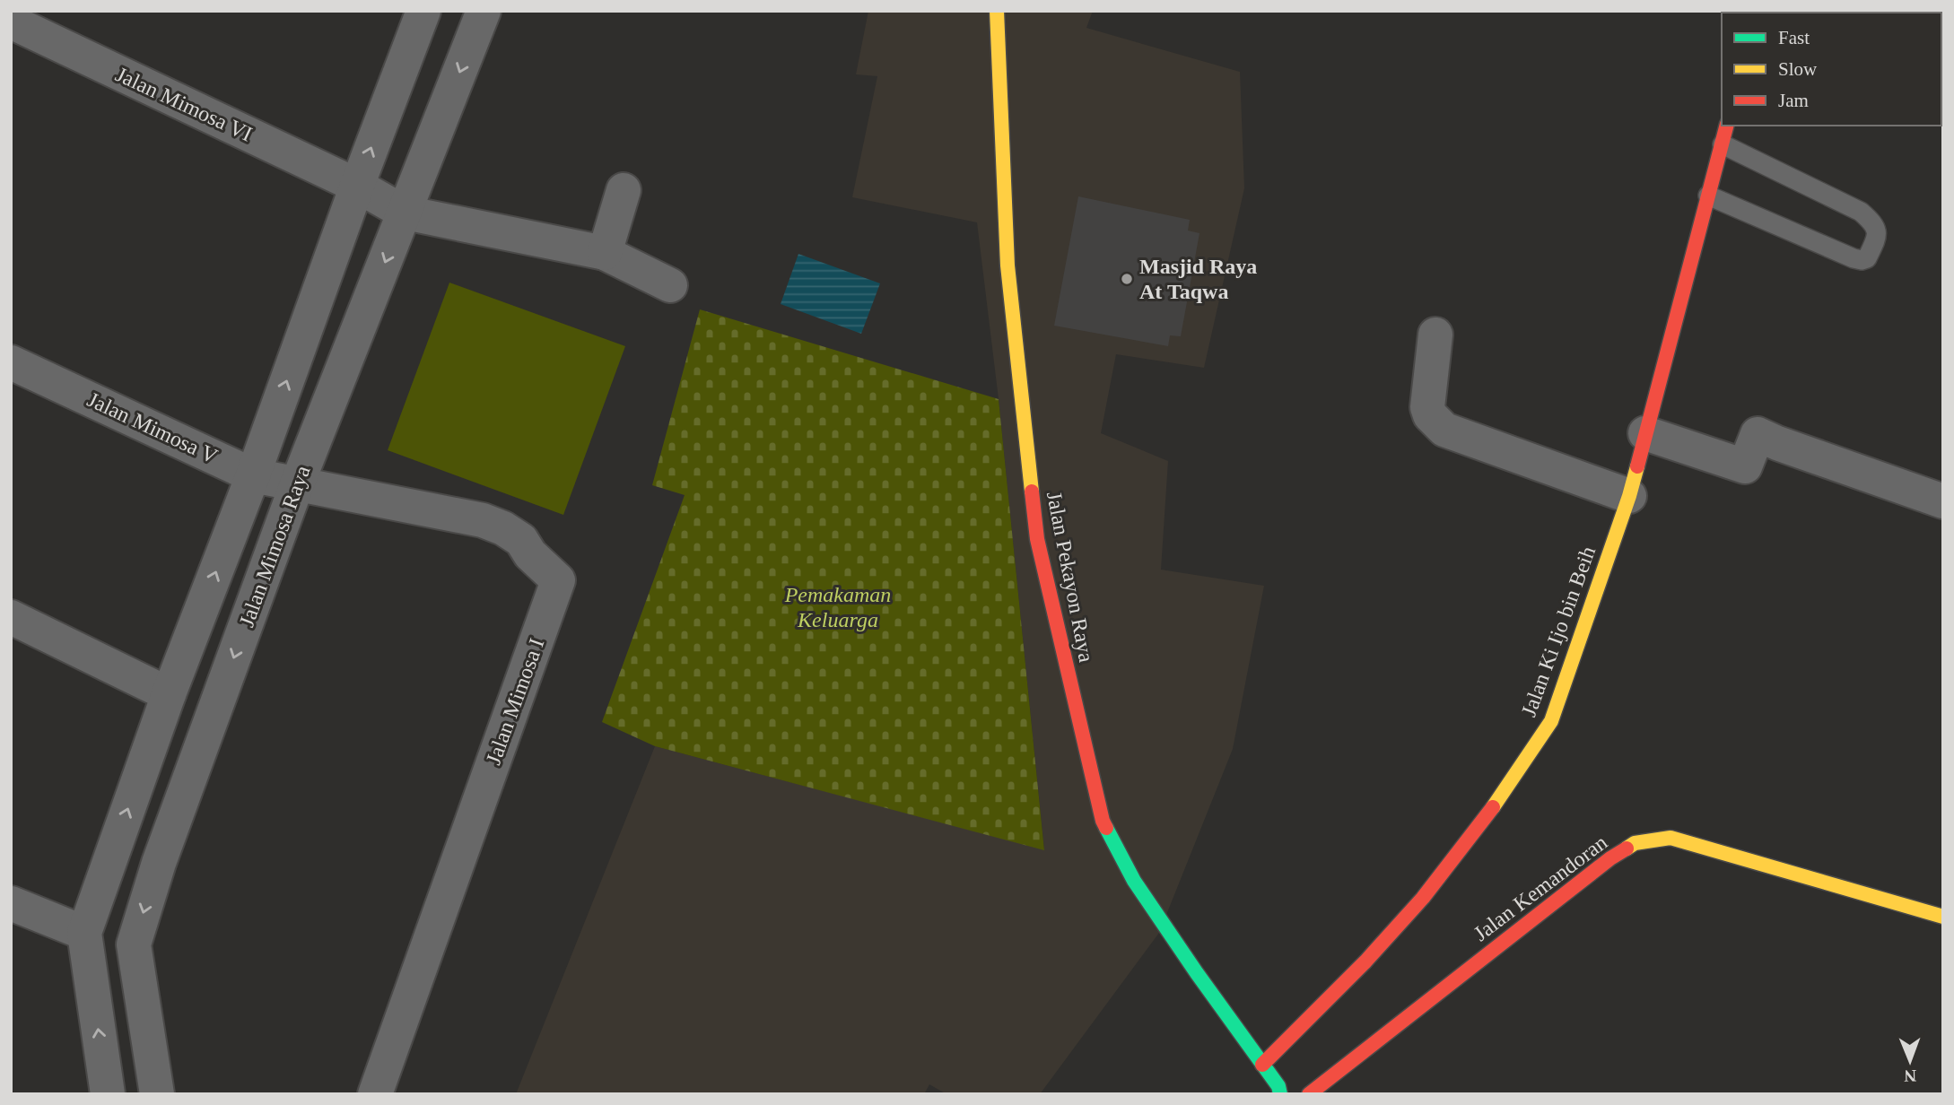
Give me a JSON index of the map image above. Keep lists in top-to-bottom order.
{
  "streets": {
    "street": [
      "Jalan Mimosa VI",
      "Jalan Mimosa V",
      "Jalan Mimosa Raya",
      "Jalan Pekayon Raya",
      "Jalan Ki Ijo bin Beih",
      "Jalan Mimosa I",
      "Jalan Kemandoran"
    ]
  },
  "crossings": [
    ["Jalan Mimosa VI", "Jalan Mimosa Raya"],
    ["Jalan Mimosa V", "Jalan Mimosa Raya"],
    ["Jalan Mimosa V", "Jalan Mimosa I"],
    ["Jalan Mimosa Raya", "Jalan Mimosa I"],
    ["Jalan Pekayon Raya", "Jalan Ki Ijo bin Beih"]
  ],
  "parks": ["Pemakaman Keluarga"],
  "places": ["Masjid Raya At Taqwa"],
  "legend": ["Fast", "Slow", "Jam"],
  "north": "bottom"
}
